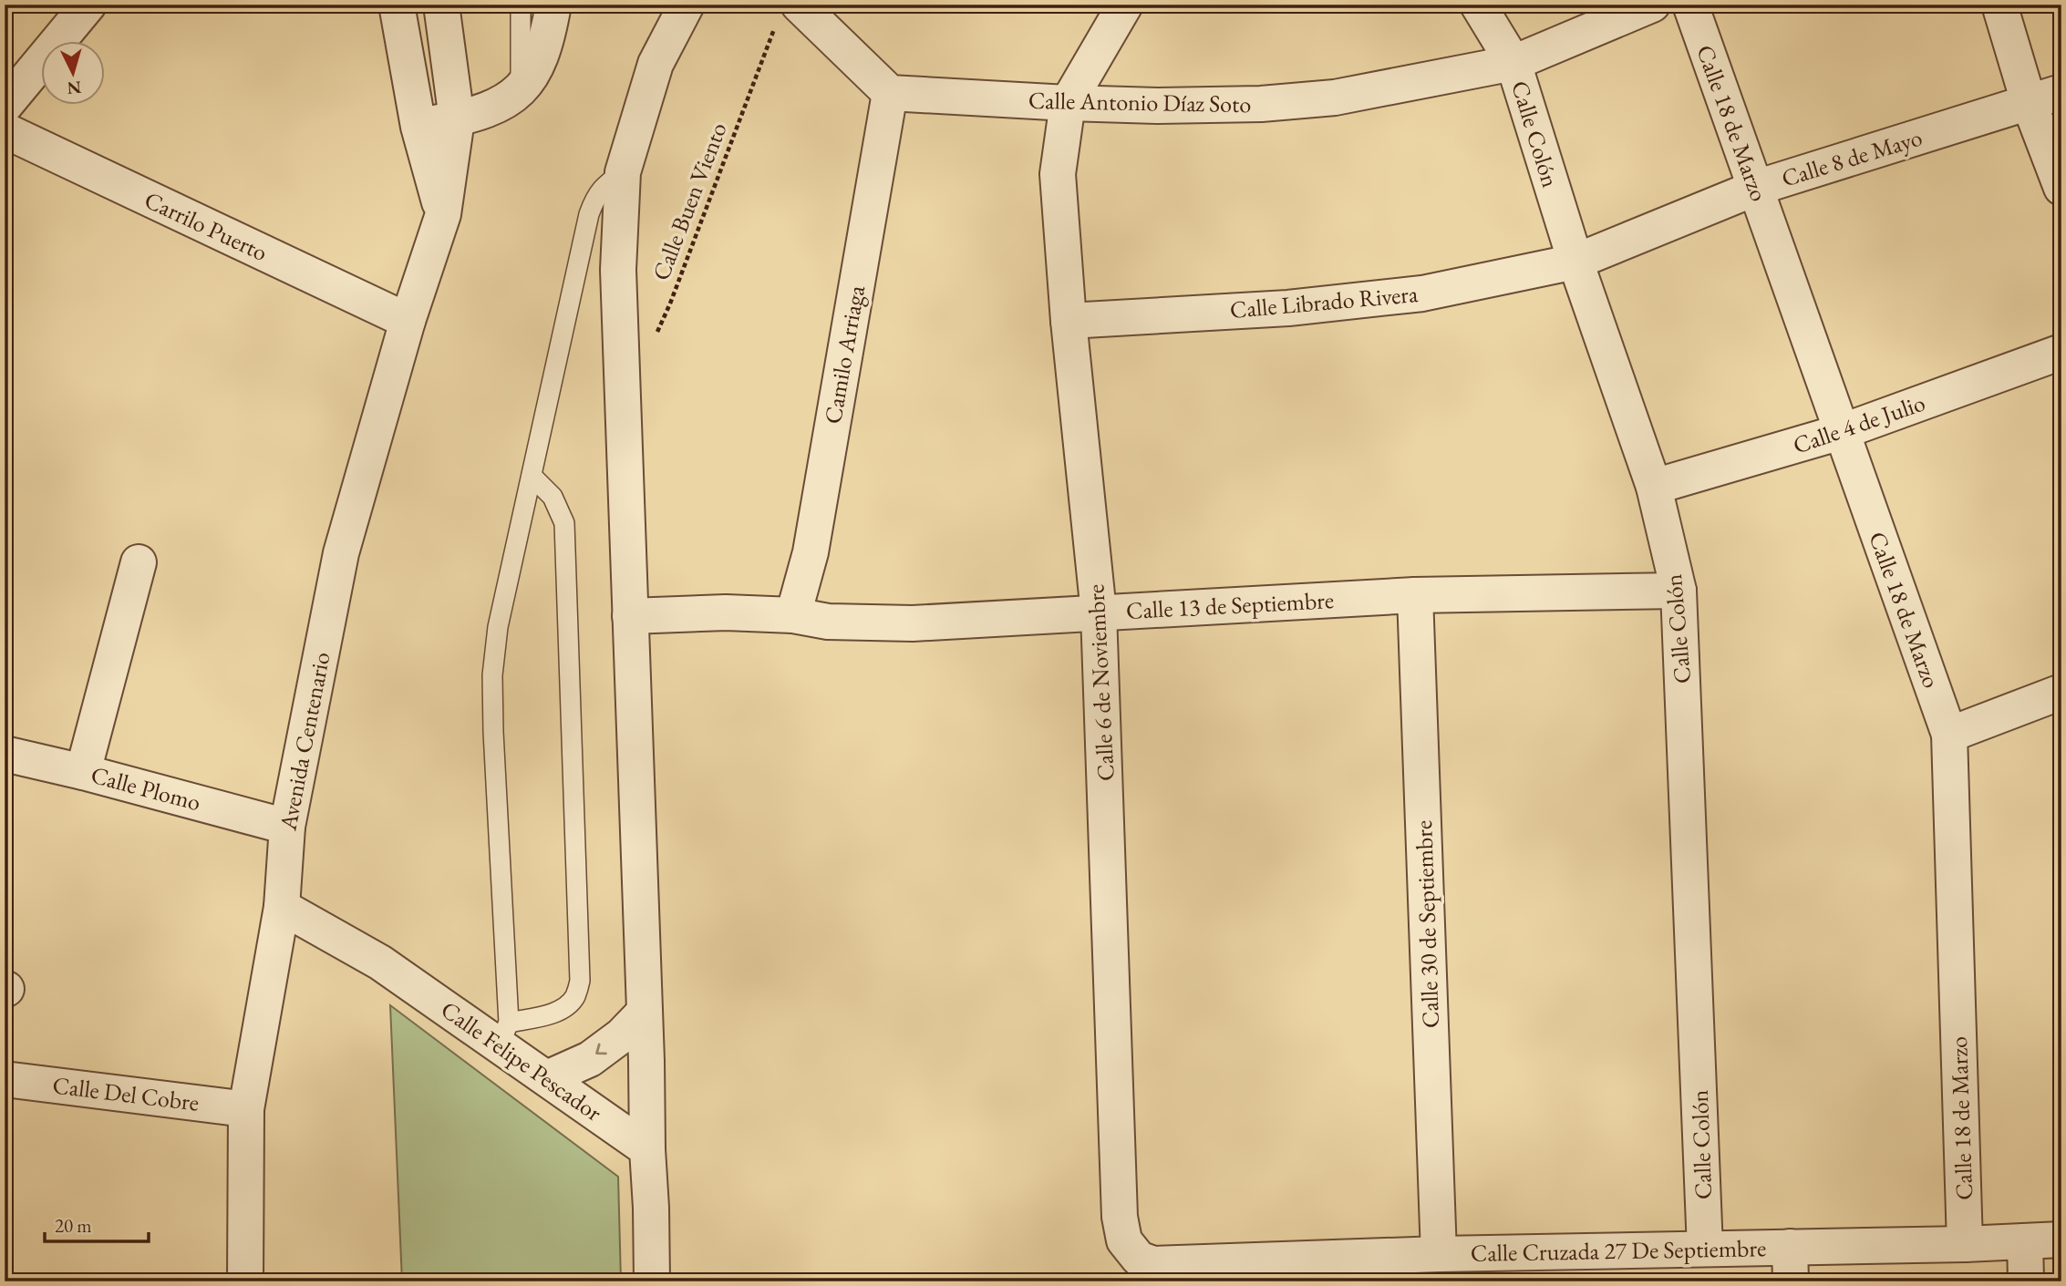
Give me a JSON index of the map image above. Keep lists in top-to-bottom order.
{
  "streets": {
    "street": [
      "Calle Antonio Díaz Soto",
      "Calle 18 de Marzo",
      "Calle Colón",
      "Calle 8 de Mayo",
      "Carrilo Puerto",
      "Calle Librado Rivera",
      "Camilo Arriaga",
      "Calle 4 de Julio",
      "Calle 13 de Septiembre",
      "Calle 6 de Noviembre",
      "Avenida Centenario",
      "Calle Plomo",
      "Calle 30 de Septiembre",
      "Calle Felipe Pescador",
      "Calle Del Cobre",
      "Calle Cruzada 27 De Septiembre"
    ],
    "path": ["Calle Buen Viento"]
  },
  "crossings": [
    ["Calle Antonio Díaz Soto", "Calle Colón"],
    ["Calle Antonio Díaz Soto", "Camilo Arriaga"],
    ["Calle Antonio Díaz Soto", "Calle 6 de Noviembre"],
    ["Calle 18 de Marzo", "Calle 8 de Mayo"],
    ["Calle 18 de Marzo", "Calle 4 de Julio"],
    ["Calle 18 de Marzo", "Calle Cruzada 27 De Septiembre"],
    ["Calle Colón", "Calle 8 de Mayo"],
    ["Calle Colón", "Calle Librado Rivera"],
    ["Calle Colón", "Calle 4 de Julio"],
    ["Calle Colón", "Calle 13 de Septiembre"],
    ["Calle Colón", "Calle Cruzada 27 De Septiembre"],
    ["Calle 8 de Mayo", "Calle Librado Rivera"],
    ["Carrilo Puerto", "Avenida Centenario"],
    ["Calle Librado Rivera", "Calle 6 de Noviembre"],
    ["Camilo Arriaga", "Calle 13 de Septiembre"],
    ["Calle 13 de Septiembre", "Calle 6 de Noviembre"],
    ["Calle 13 de Septiembre", "Calle 30 de Septiembre"],
    ["Calle 6 de Noviembre", "Calle Cruzada 27 De Septiembre"],
    ["Avenida Centenario", "Calle Plomo"],
    ["Avenida Centenario", "Calle Felipe Pescador"],
    ["Avenida Centenario", "Calle Del Cobre"],
    ["Calle 30 de Septiembre", "Calle Cruzada 27 De Septiembre"]
  ],
  "scale_bar": "20 m",
  "north": "bottom"
}
